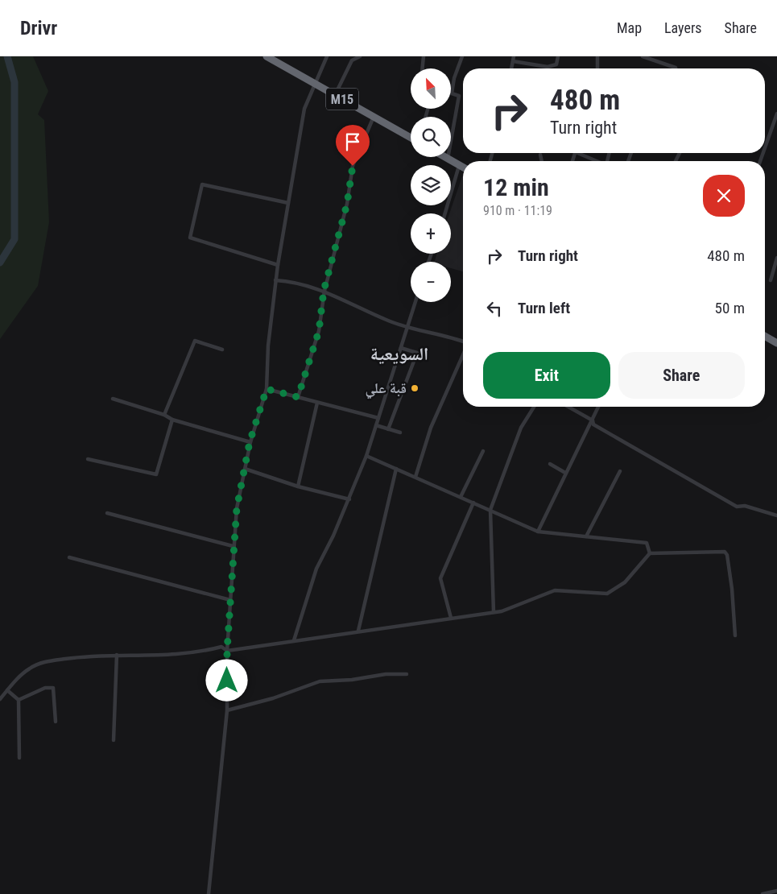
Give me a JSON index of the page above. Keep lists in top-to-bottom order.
{
  "streets": {
    "highway": ["M15"]
  },
  "districts": ["السويعية"],
  "places": ["قبة علي"],
  "north": "top left",
  "page": {
    "header": "Drivr",
    "nav": ["Map", "Layers", "Share"],
    "map_buttons": ["+", "−"],
    "turn": ["480 m", "Turn right"],
    "heading": ["12 min", "910 m · 11:19"],
    "list": [
      {
        "name": "Turn right",
        "value": "480 m"
      },
      {
        "name": "Turn left",
        "value": "50 m"
      }
    ],
    "buttons": ["Exit", "Share"]
  }
}
